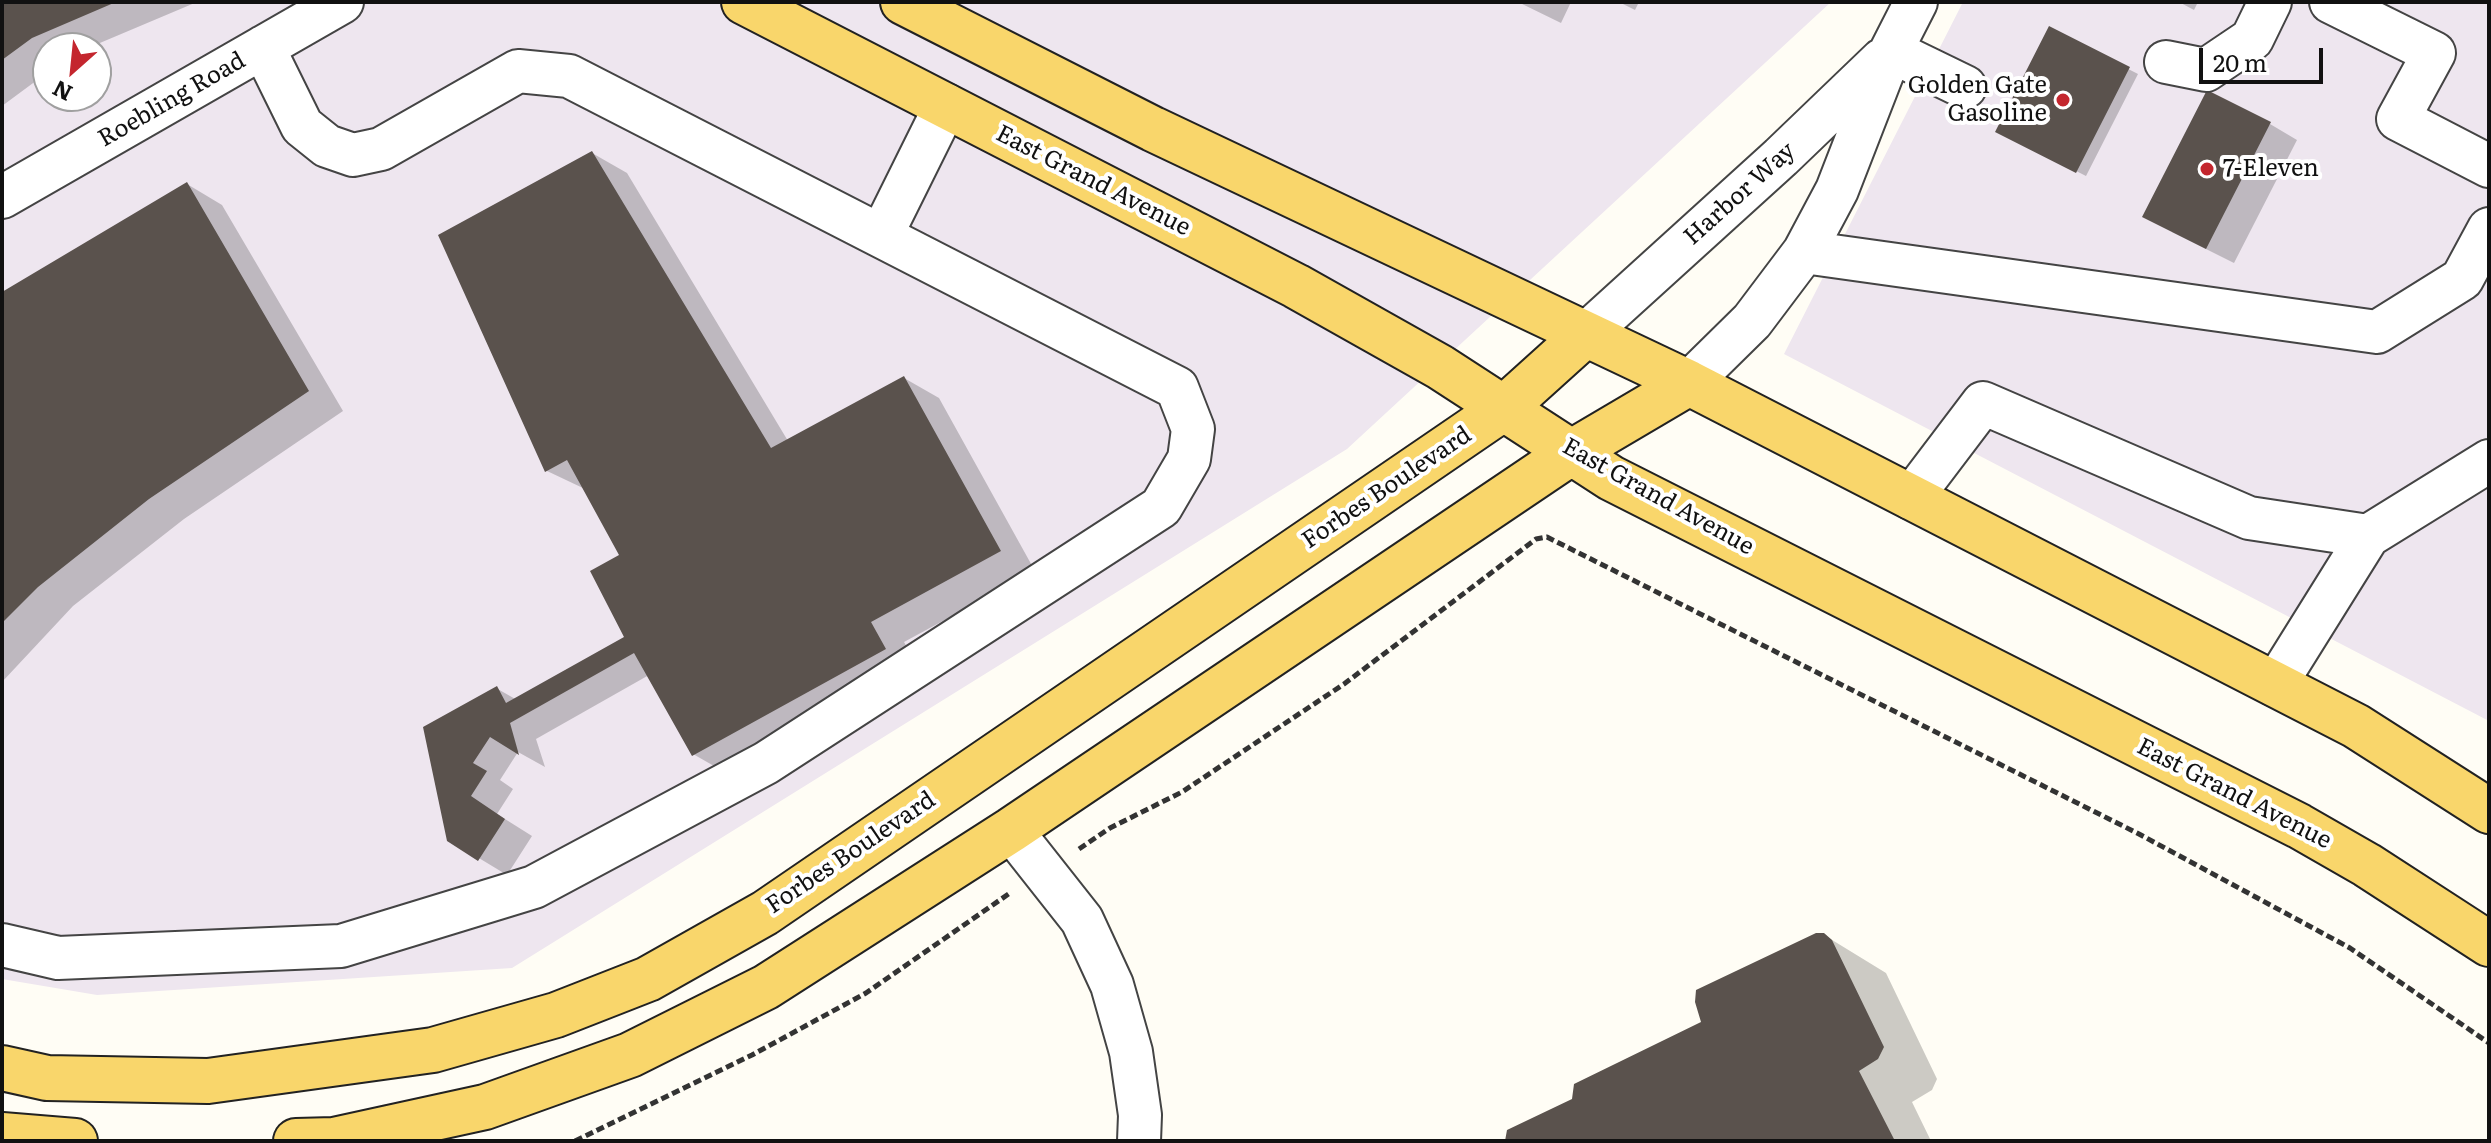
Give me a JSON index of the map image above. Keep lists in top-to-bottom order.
{
  "streets": {
    "main road": ["East Grand Avenue", "Forbes Boulevard"],
    "street": ["Roebling Road", "Harbor Way"]
  },
  "crossings": [
    ["East Grand Avenue", "Forbes Boulevard"],
    ["Harbor Way", "Forbes Boulevard"]
  ],
  "places": ["Golden Gate Gasoline", "7-Eleven"],
  "scale_bar": "20 m",
  "north": "bottom left"
}
